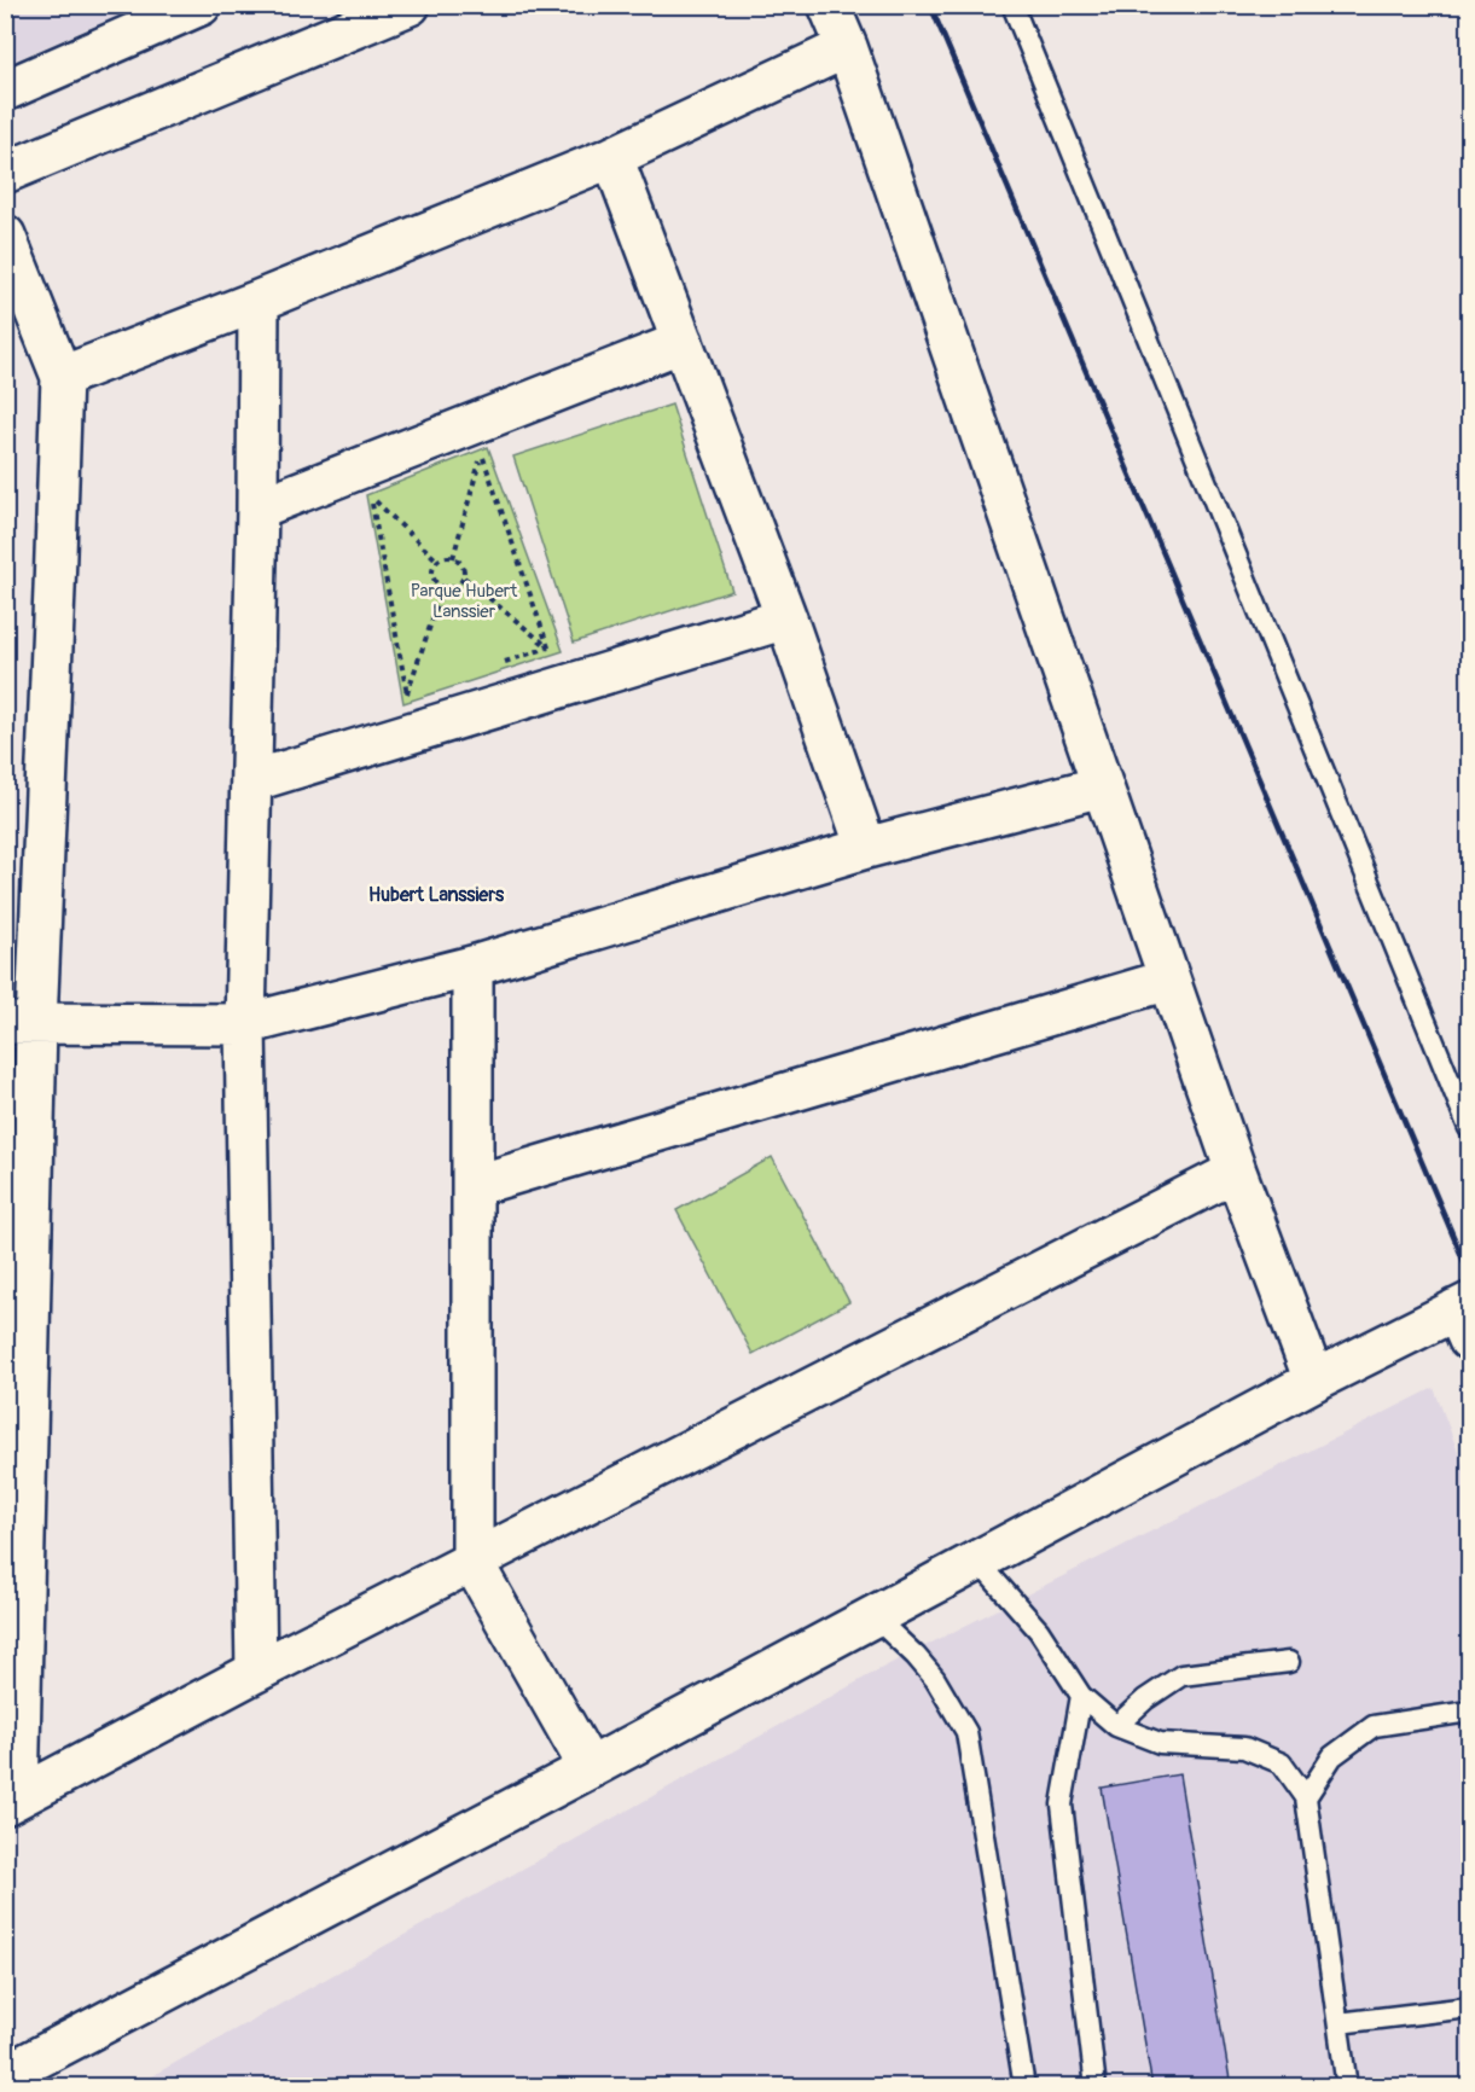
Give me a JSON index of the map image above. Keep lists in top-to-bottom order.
{
  "districts": ["Hubert Lanssiers"],
  "parks": ["Parque Hubert Lanssier"]
}
